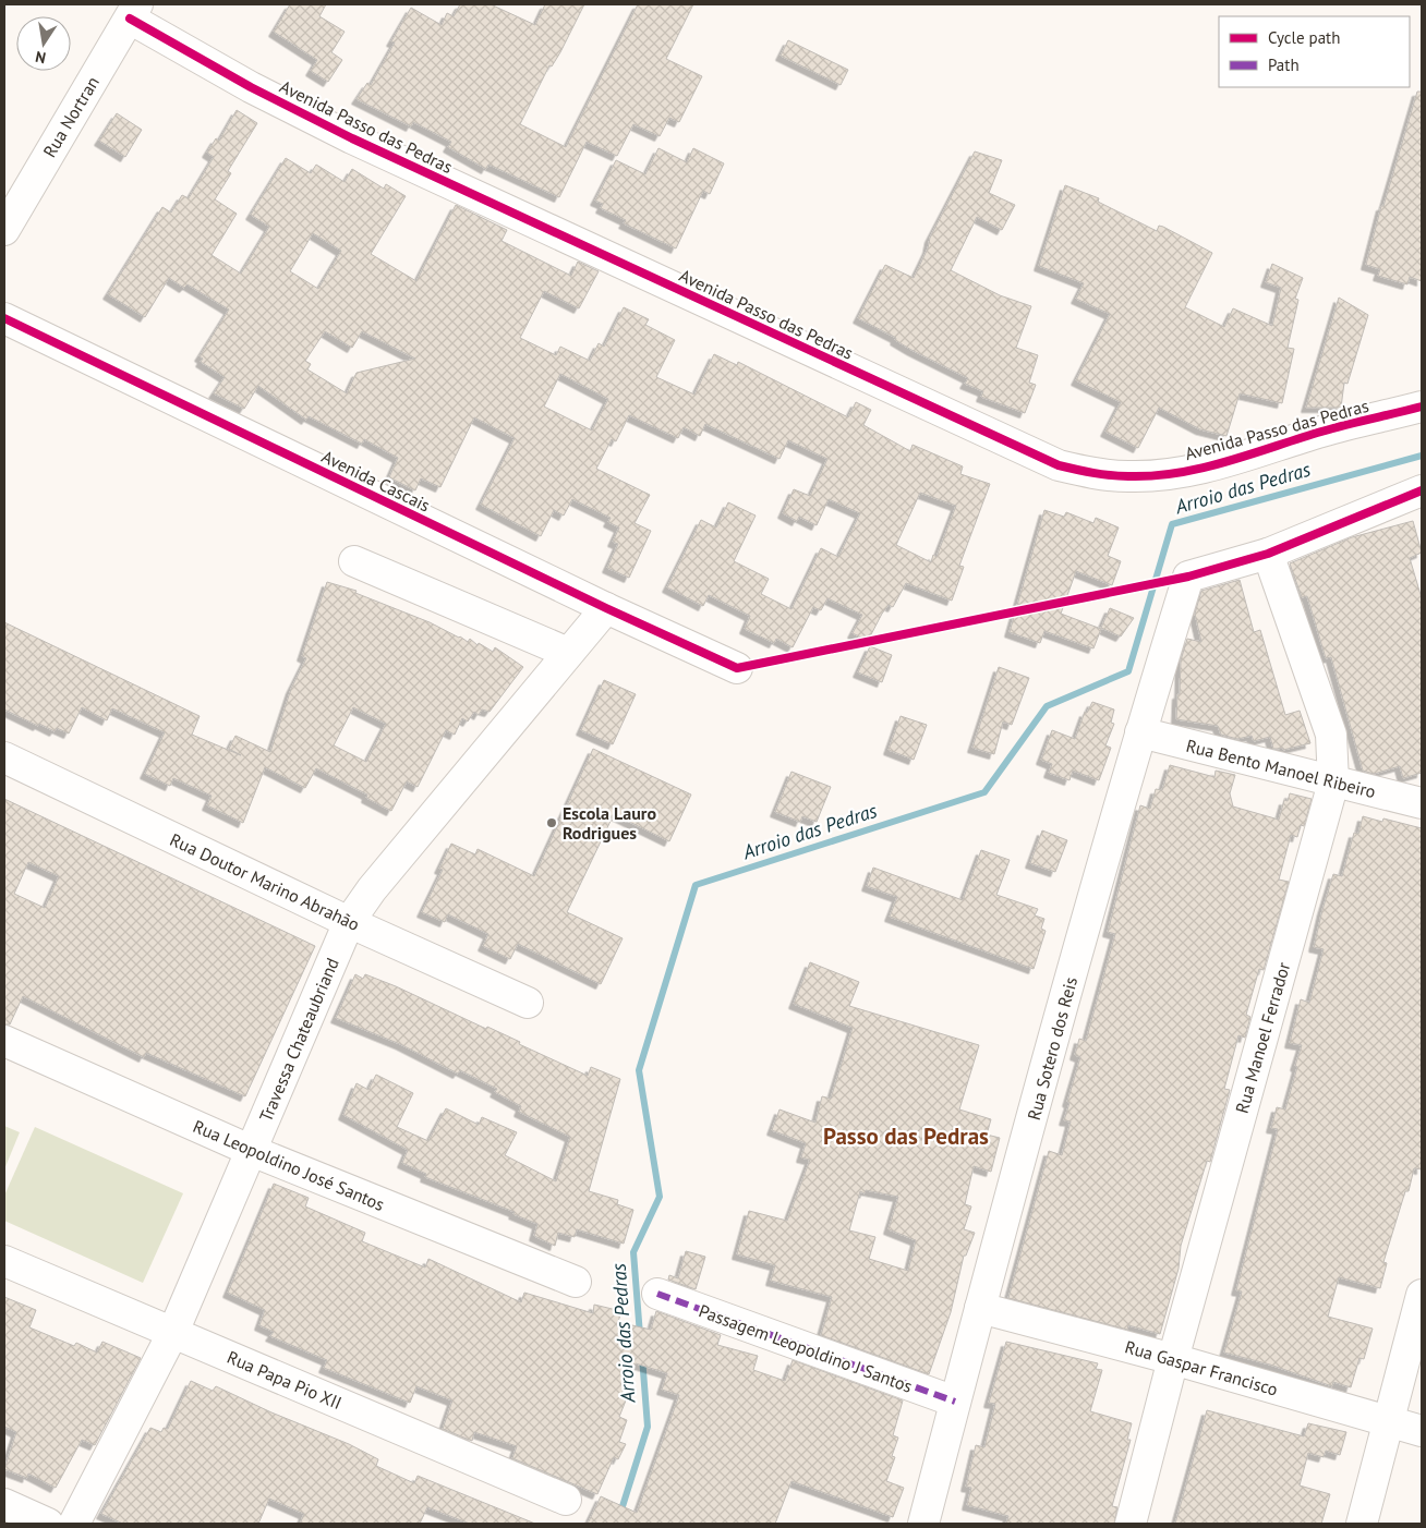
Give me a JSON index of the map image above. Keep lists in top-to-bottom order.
{
  "streets": {
    "street": [
      "Rua Nortran",
      "Avenida Passo das Pedras",
      "Avenida Cascais",
      "Rua Bento Manoel Ribeiro",
      "Rua Doutor Marino Abrahão",
      "Rua Manoel Ferrador",
      "Travessa Chateaubriand",
      "Rua Sotero dos Reis",
      "Rua Leopoldino José Santos",
      "Passagem Leopoldino J Santos",
      "Rua Gaspar Francisco",
      "Rua Papa Pio XII"
    ]
  },
  "crossings": [
    ["Rua Nortran", "Avenida Passo das Pedras"],
    ["Avenida Cascais", "Travessa Chateaubriand"],
    ["Rua Bento Manoel Ribeiro", "Rua Manoel Ferrador"],
    ["Rua Bento Manoel Ribeiro", "Rua Sotero dos Reis"],
    ["Rua Doutor Marino Abrahão", "Travessa Chateaubriand"],
    ["Rua Manoel Ferrador", "Rua Sotero dos Reis"],
    ["Rua Manoel Ferrador", "Rua Gaspar Francisco"],
    ["Travessa Chateaubriand", "Rua Leopoldino José Santos"],
    ["Travessa Chateaubriand", "Rua Papa Pio XII"],
    ["Rua Sotero dos Reis", "Passagem Leopoldino J Santos"],
    ["Rua Sotero dos Reis", "Rua Gaspar Francisco"]
  ],
  "districts": ["Passo das Pedras"],
  "water": ["Arroio das Pedras"],
  "places": ["Escola Lauro Rodrigues"],
  "legend": ["Cycle path", "Path"],
  "north": "bottom"
}
